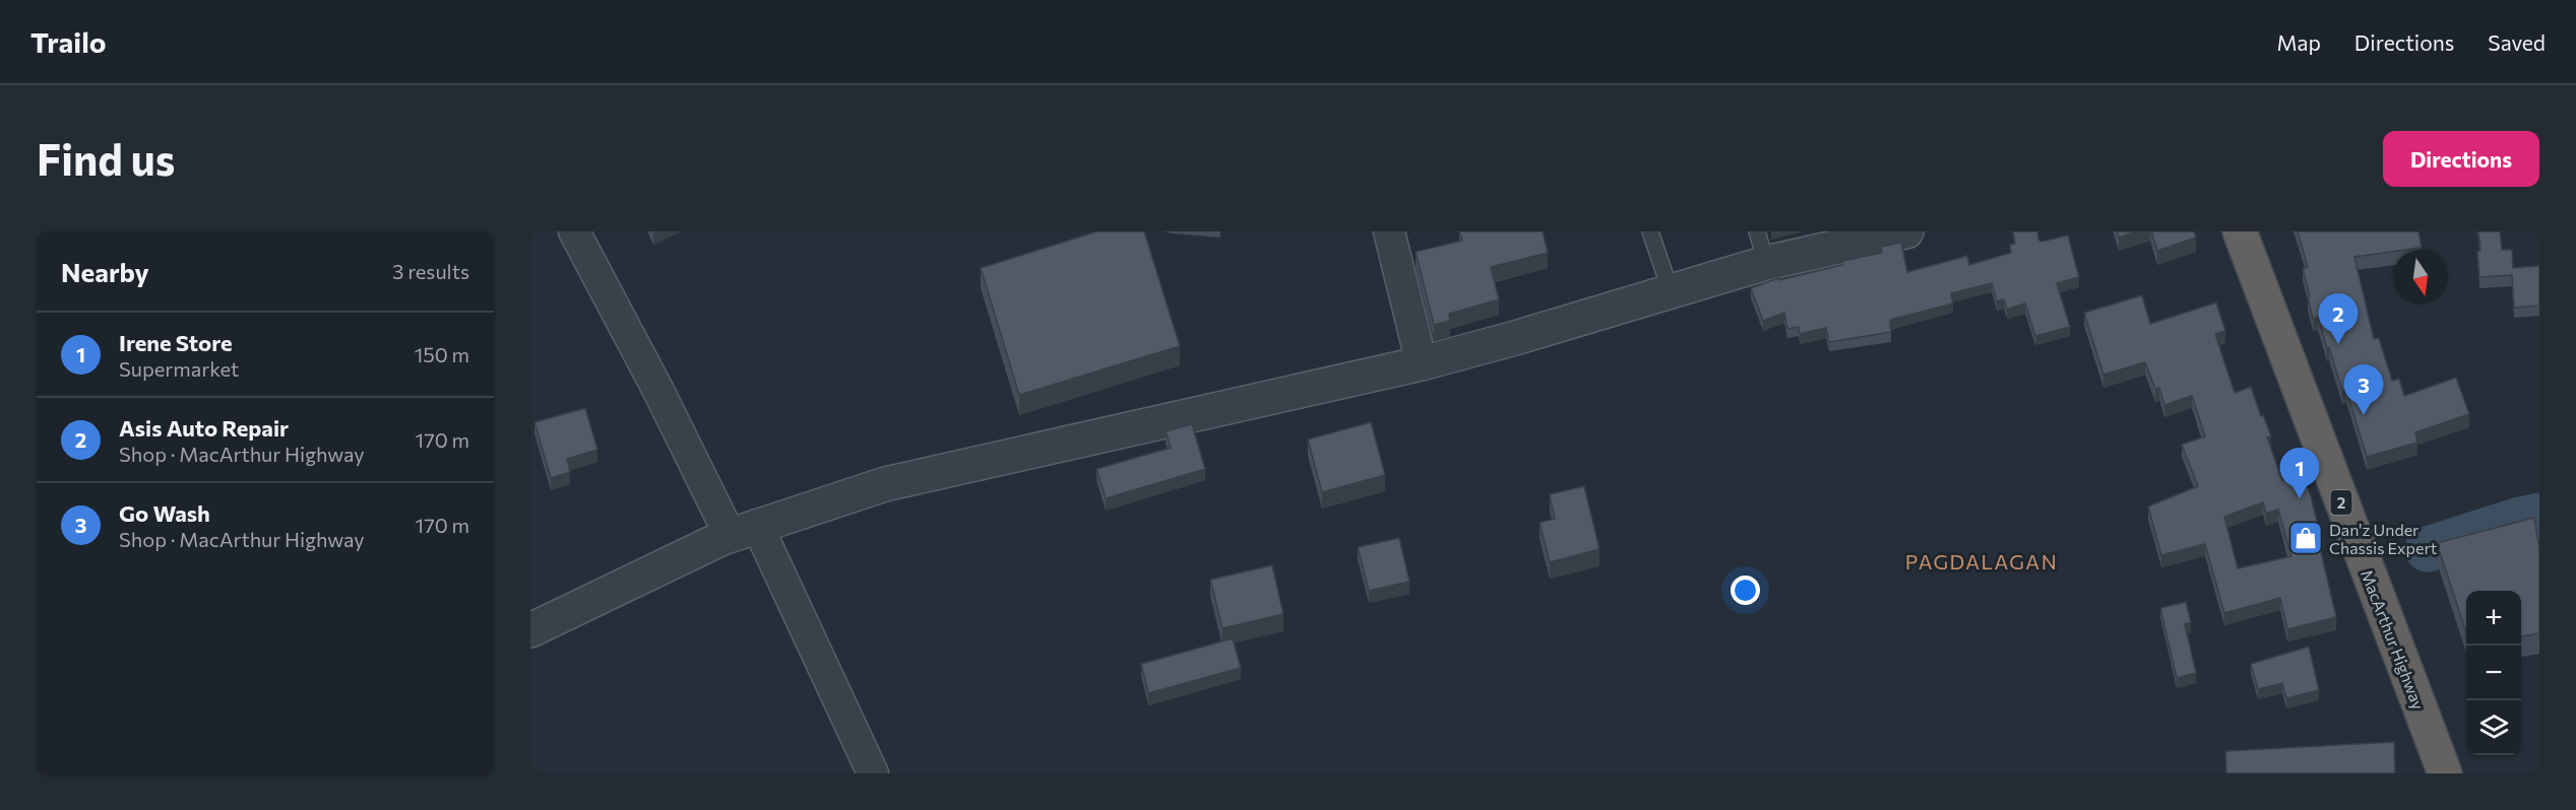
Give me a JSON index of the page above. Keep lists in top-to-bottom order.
{
  "streets": {
    "highway": ["2", "MacArthur Highway"]
  },
  "districts": ["PAGDALAGAN"],
  "places": {
    "shop": ["Dan'z Under Chassis Expert"]
  },
  "north": "bottom",
  "page": {
    "header": "Trailo",
    "nav": ["Map", "Directions", "Saved"],
    "buttons": "Directions",
    "title": "Find us",
    "heading": ["Nearby", "3 results"],
    "pins": ["2", "3", "1"],
    "list": [
      {
        "mark": "1",
        "name": "Irene Store",
        "note": "Supermarket",
        "value": "150 m"
      },
      {
        "mark": "2",
        "name": "Asis Auto Repair",
        "note": "Shop · MacArthur Highway",
        "value": "170 m"
      },
      {
        "mark": "3",
        "name": "Go Wash",
        "note": "Shop · MacArthur Highway",
        "value": "170 m"
      }
    ],
    "map_buttons": ["+", "−"]
  }
}
